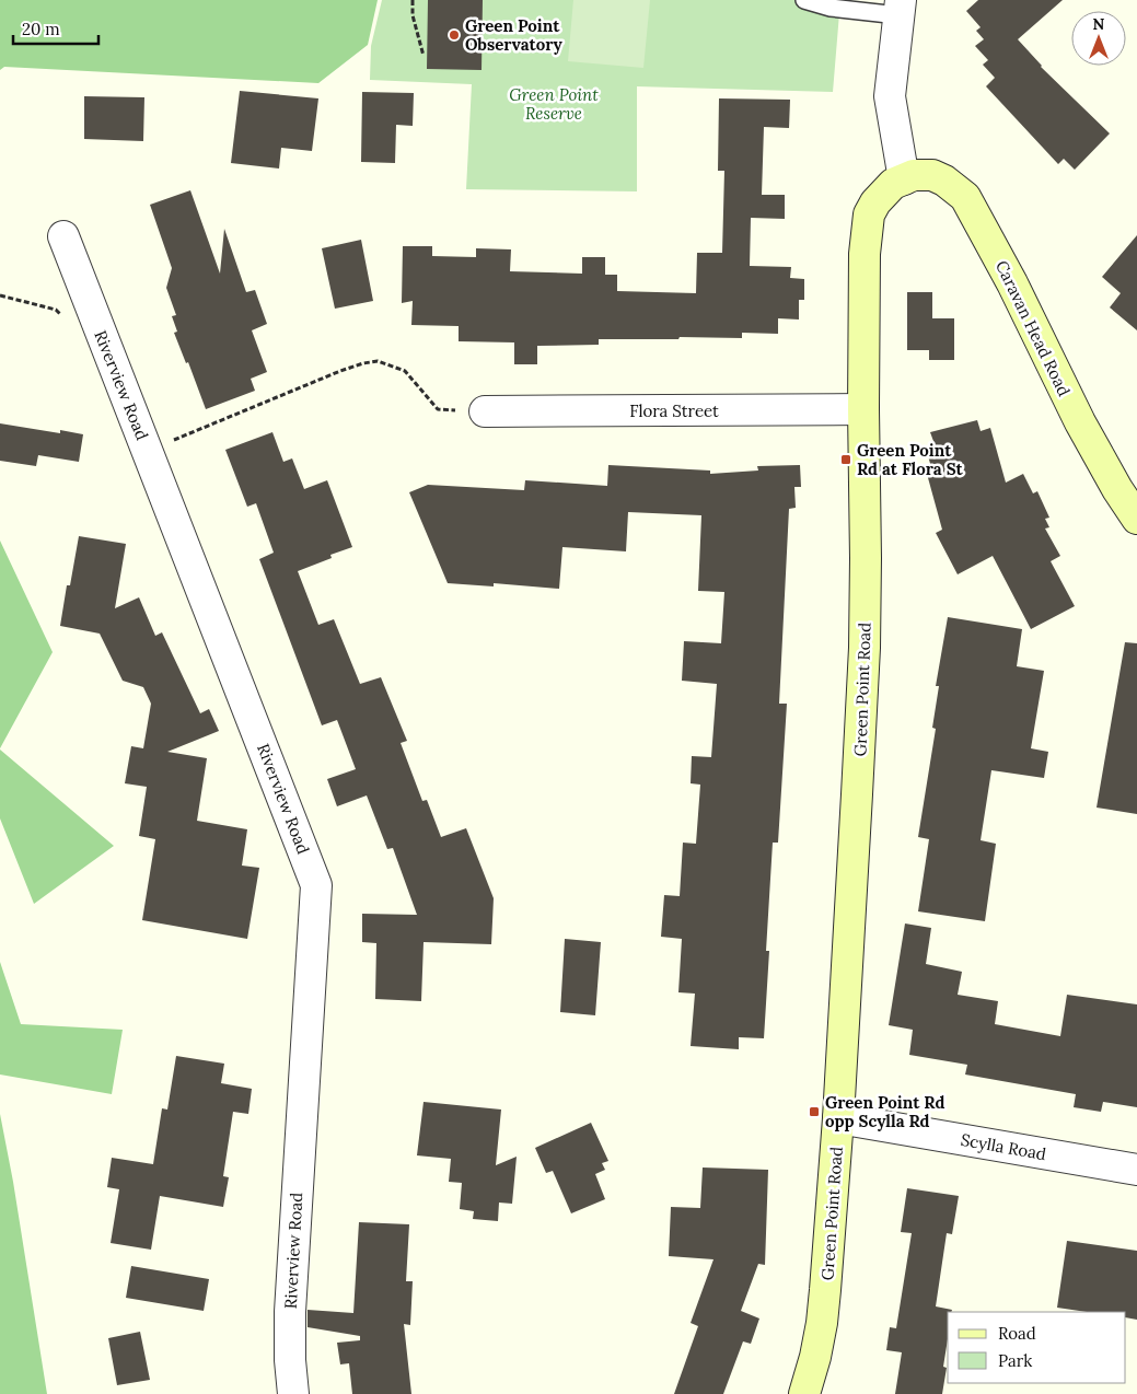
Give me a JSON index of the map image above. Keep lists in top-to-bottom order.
{
  "streets": {
    "street": [
      "Caravan Head Road",
      "Riverview Road",
      "Flora Street",
      "Green Point Road",
      "Scylla Road"
    ]
  },
  "crossings": [
    ["Caravan Head Road", "Green Point Road"],
    ["Flora Street", "Green Point Road"],
    ["Green Point Road", "Scylla Road"]
  ],
  "parks": ["Green Point Reserve"],
  "places": {
    "other": ["Green Point Observatory"],
    "transit": ["Green Point Rd at Flora St", "Green Point Rd opp Scylla Rd"]
  },
  "legend": ["Road", "Park"],
  "scale_bar": "20 m",
  "north": "top"
}
